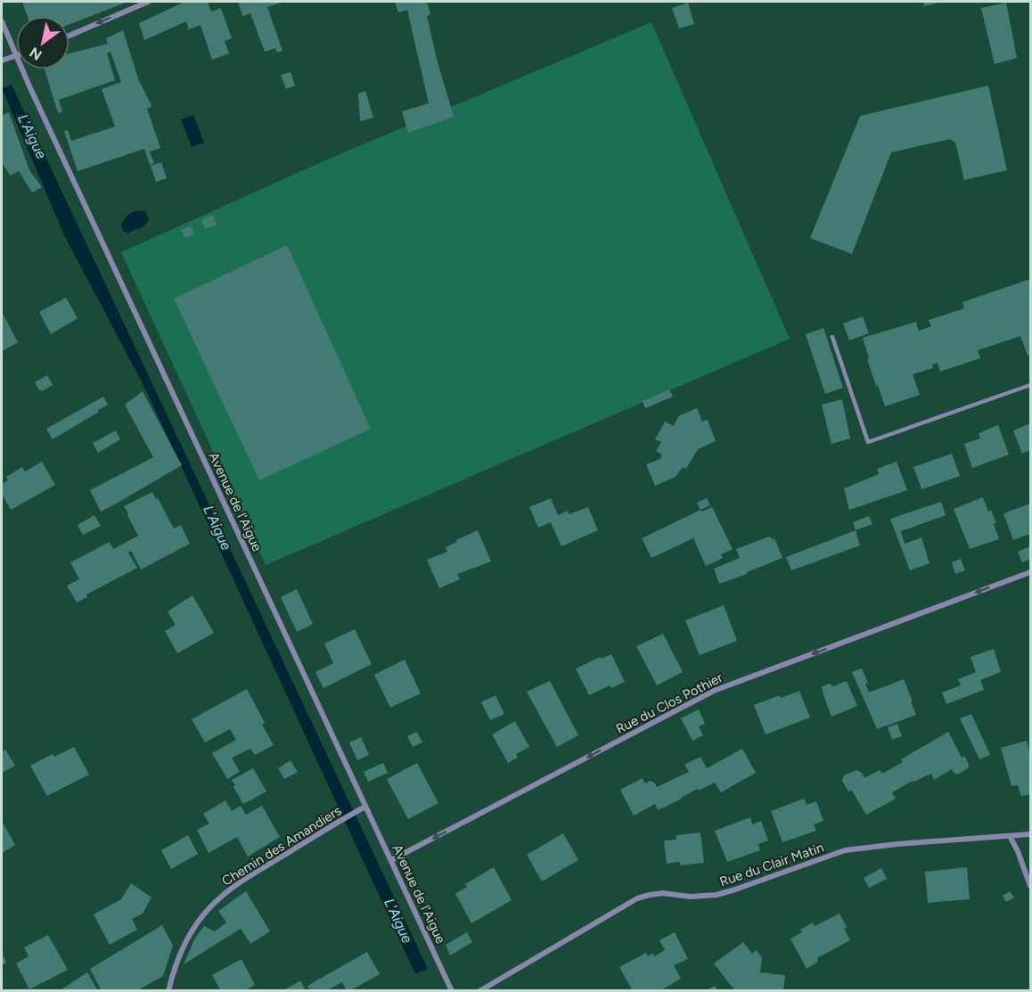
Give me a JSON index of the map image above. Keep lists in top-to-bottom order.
{
  "streets": {
    "street": [
      "Avenue de l'Aigue",
      "Rue du Clos Pothier",
      "Chemin des Amandiers",
      "Rue du Clair Matin"
    ]
  },
  "crossings": [
    ["Avenue de l'Aigue", "Rue du Clos Pothier"],
    ["Avenue de l'Aigue", "Chemin des Amandiers"]
  ],
  "one_way": ["Rue du Clos Pothier"],
  "water": ["L'Aigue"],
  "north": "bottom left"
}
